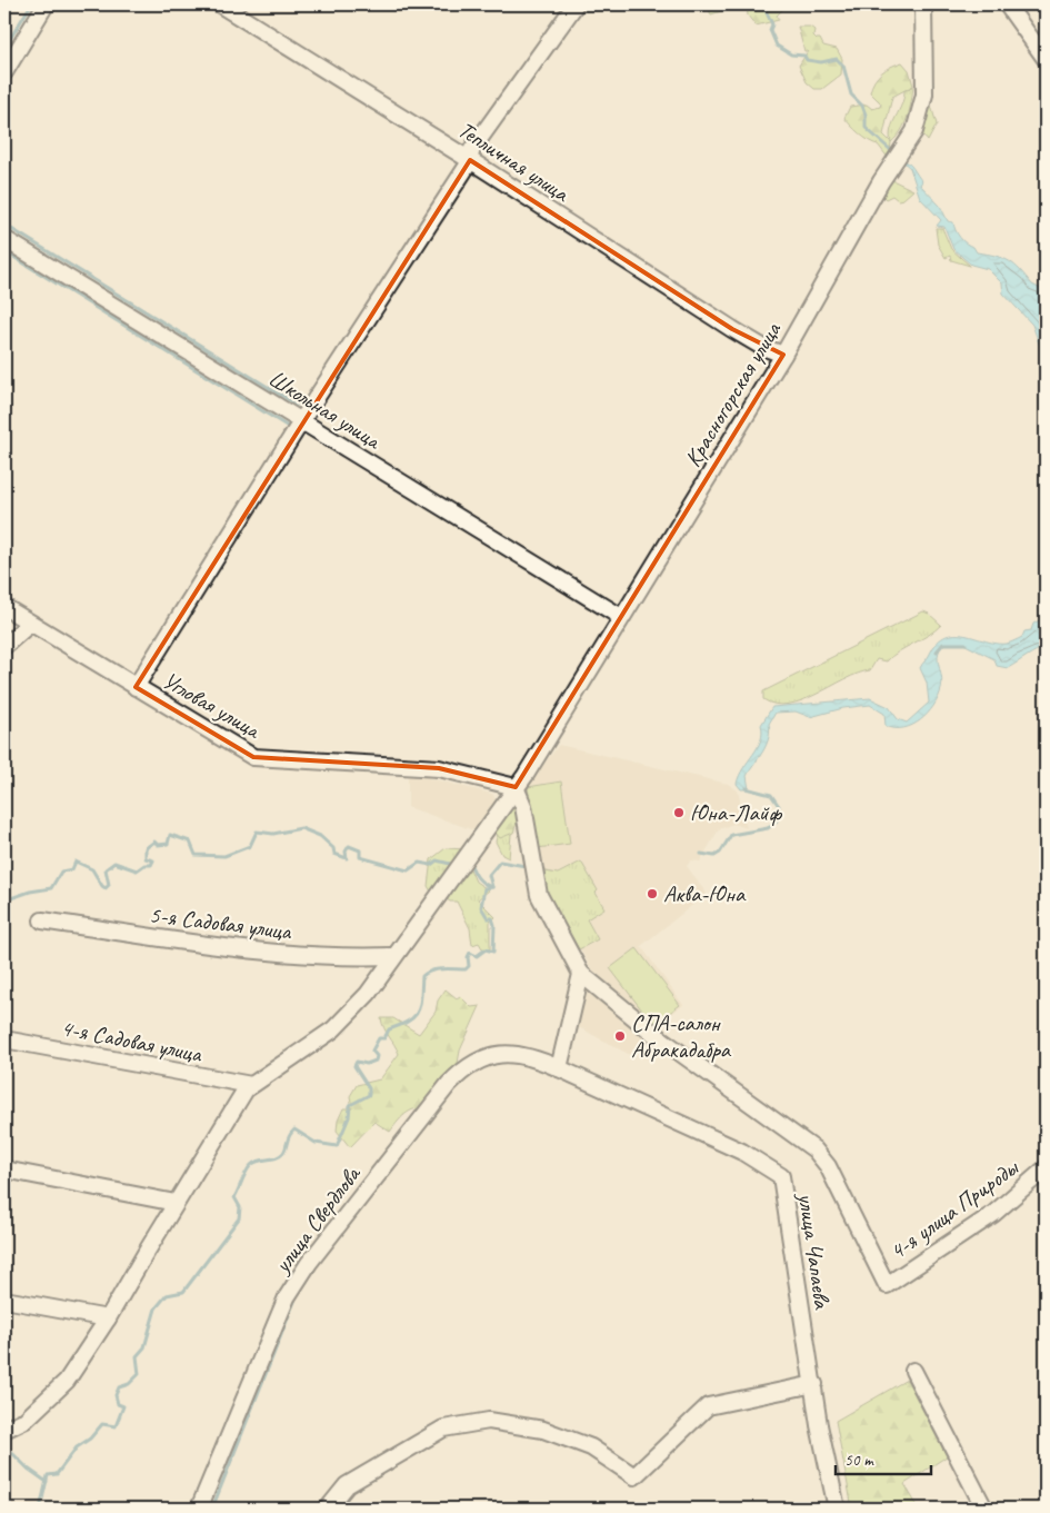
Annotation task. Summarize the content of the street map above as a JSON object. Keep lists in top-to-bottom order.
{
  "streets": {
    "street": [
      "Тепличная улица",
      "Красногорская улица",
      "Школьная улица",
      "Угловая улица",
      "5-я Садовая улица",
      "4-я Садовая улица",
      "4-я улица Природы",
      "улица Свердлова",
      "улица Чапаева"
    ]
  },
  "crossings": [
    ["Тепличная улица", "Красногорская улица"],
    ["Красногорская улица", "Школьная улица"],
    ["Красногорская улица", "Угловая улица"],
    ["Красногорская улица", "5-я Садовая улица"],
    ["Красногорская улица", "4-я Садовая улица"],
    ["улица Свердлова", "улица Чапаева"]
  ],
  "places": ["Юна-Лайф", "Аква-Юна", "СПА-салон Абракадабра"],
  "scale_bar": "50 m"
}
